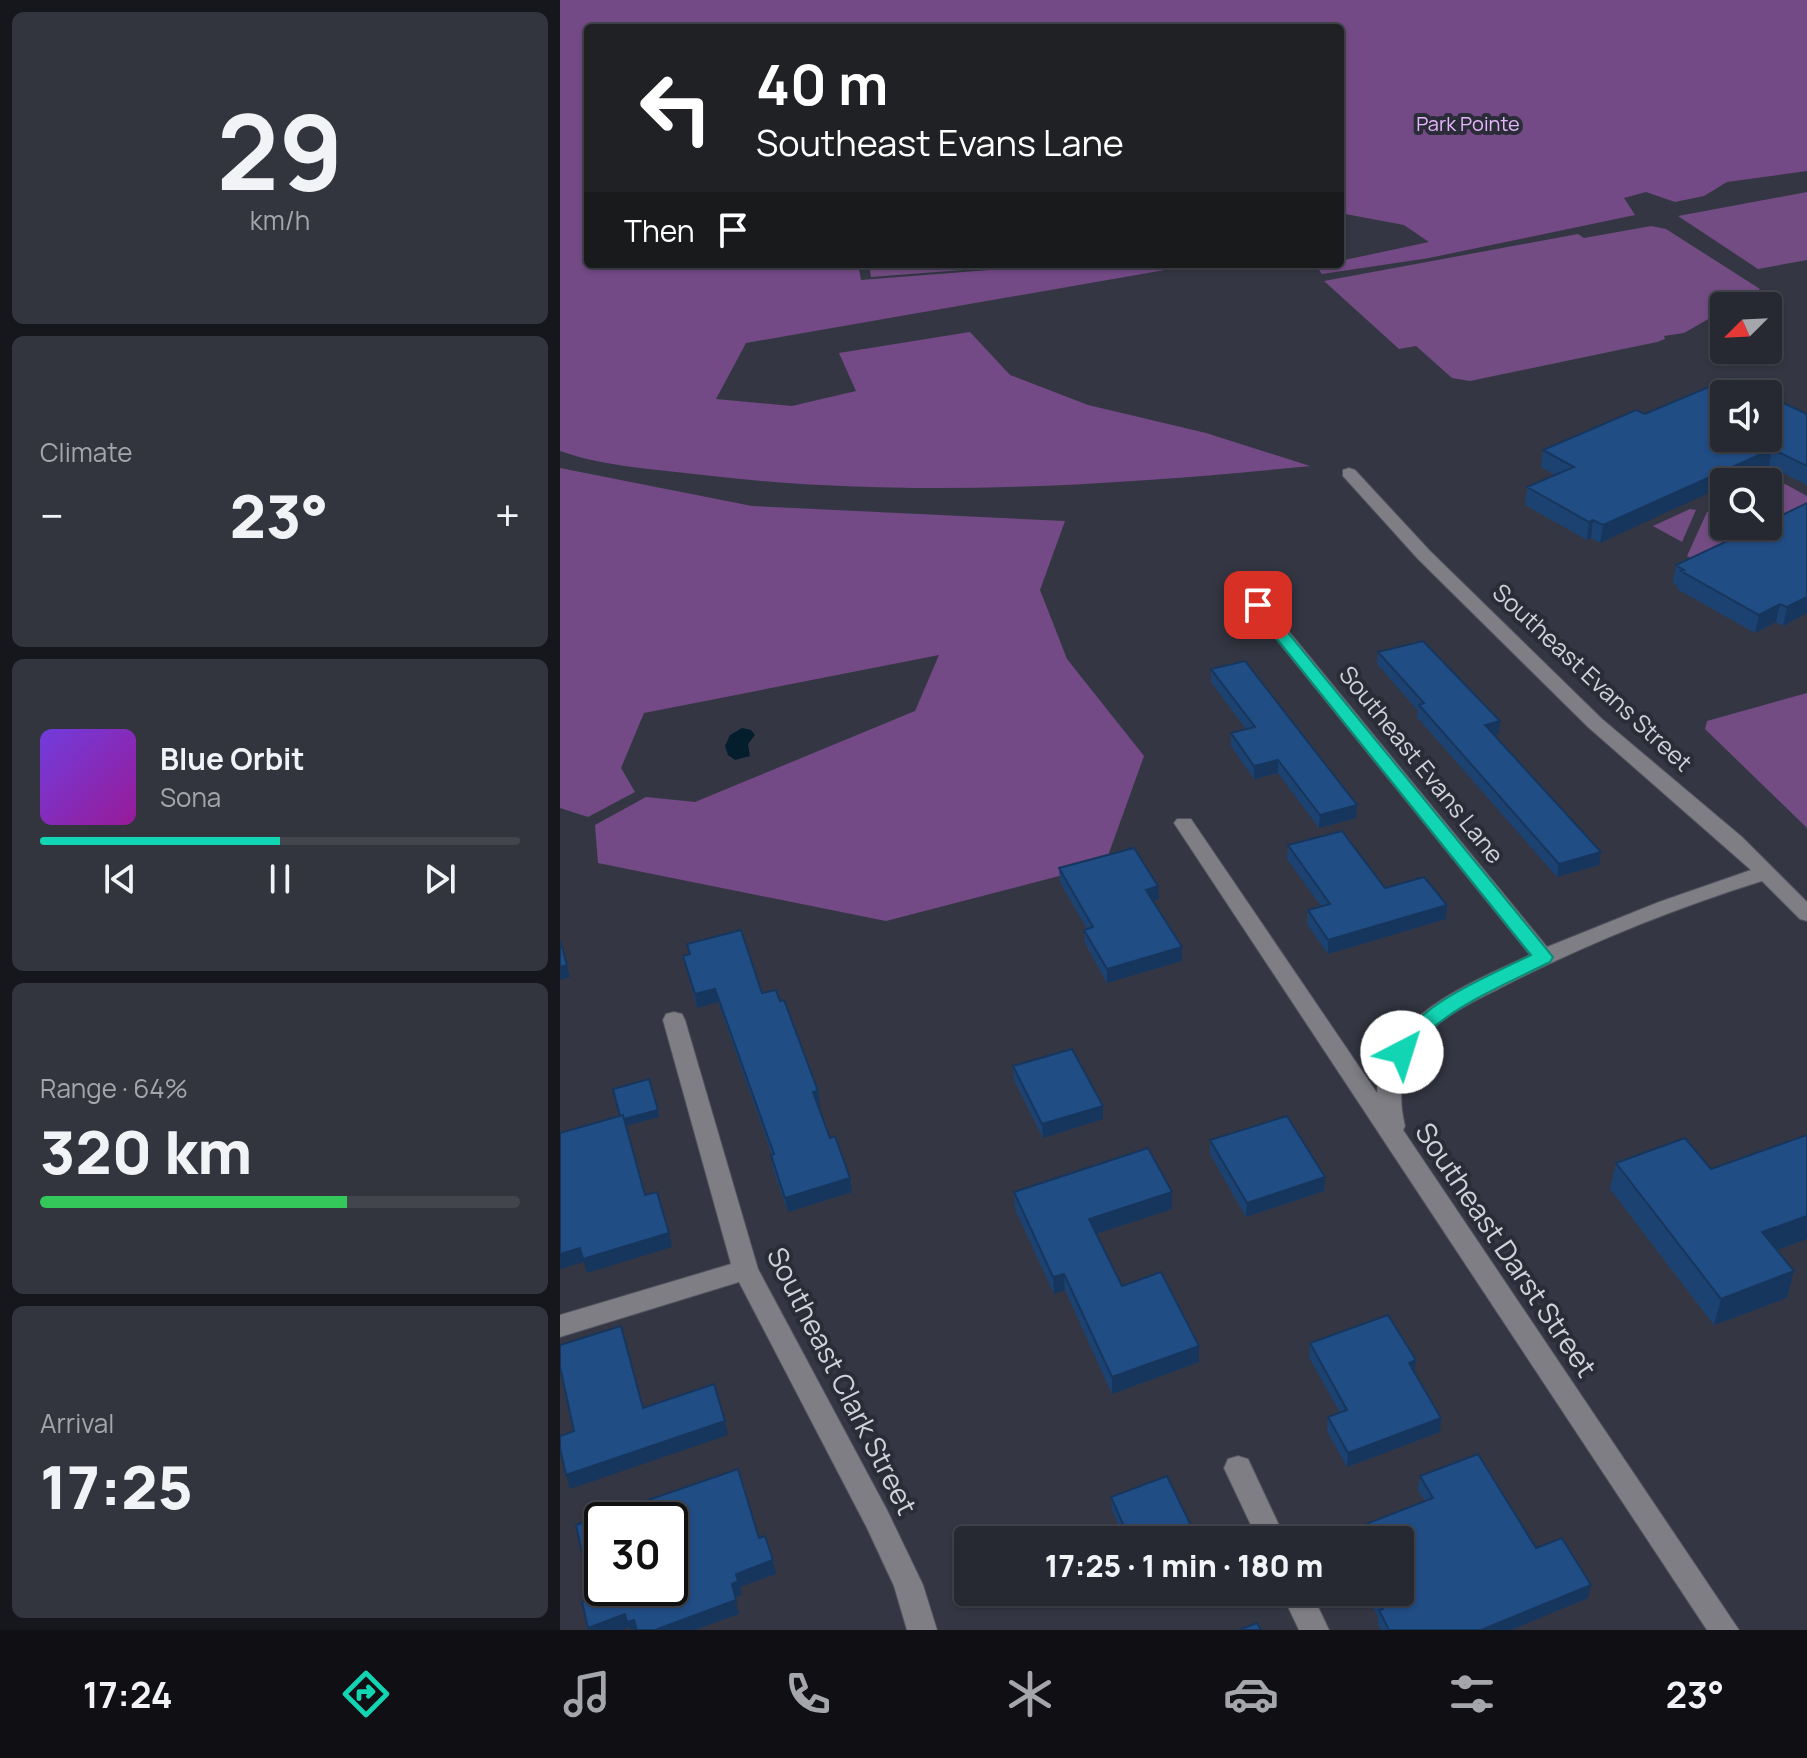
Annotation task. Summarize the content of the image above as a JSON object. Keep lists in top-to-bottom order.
{
  "streets": {
    "street": [
      "Southeast Evans Street",
      "Southeast Evans Lane",
      "Southeast Darst Street",
      "Southeast Clark Street"
    ]
  },
  "parks": ["Park Pointe"],
  "north": "bottom left",
  "page": {
    "tile": [
      ["29", "km/h"],
      "Climate",
      ["Range · 64%", "320 km"],
      ["Arrival", "17:25"]
    ],
    "turn": ["40 m", "Southeast Evans Lane"],
    "then": "Then",
    "heat": ["−", "23°", "+"],
    "song": ["Blue Orbit", "Sona"],
    "limit": "30",
    "trip": "17:25 · 1 min · 180 m",
    "tabs": ["17:24", "23°"]
  }
}
